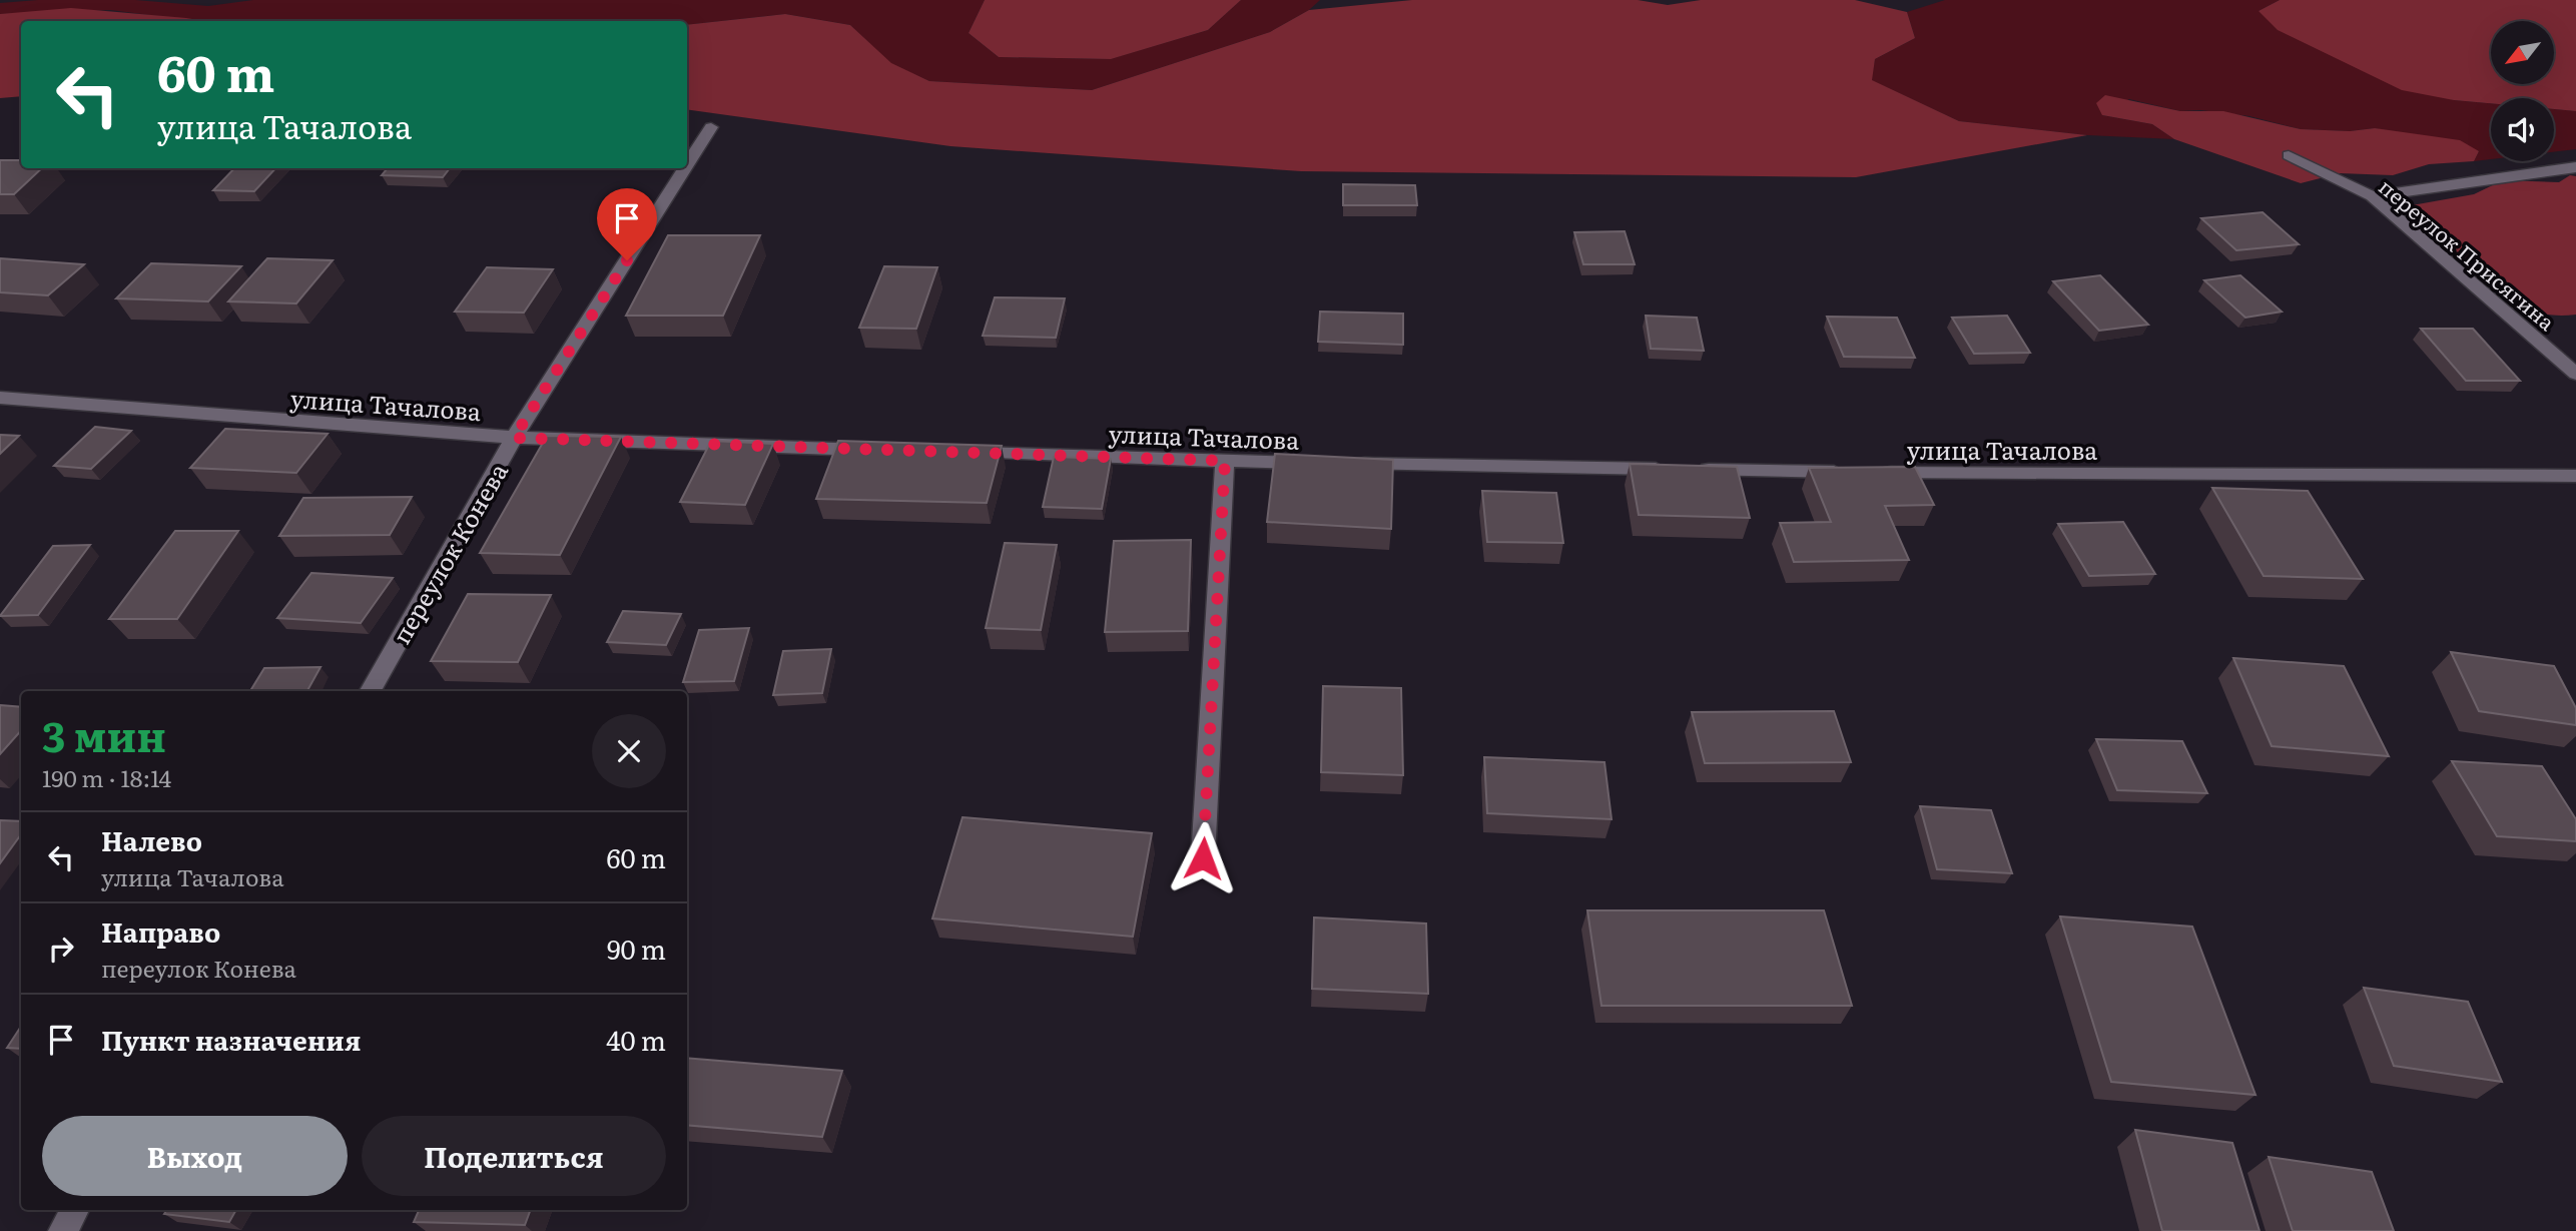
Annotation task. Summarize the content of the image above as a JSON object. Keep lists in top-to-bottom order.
{
  "streets": {
    "street": ["переулок Присягина", "улица Тачалова", "переулок Конева"]
  },
  "crossings": [
    ["улица Тачалова", "переулок Конева"]
  ],
  "north": "bottom left",
  "page": {
    "turn": ["60 m", "улица Тачалова"],
    "heading": ["3 мин", "190 m · 18:14"],
    "list": [
      {
        "name": "Налево",
        "note": "улица Тачалова",
        "value": "60 m"
      },
      {
        "name": "Направо",
        "note": "переулок Конева",
        "value": "90 m"
      },
      {
        "name": "Пункт назначения",
        "value": "40 m"
      }
    ],
    "buttons": ["Выход", "Поделиться"]
  }
}
